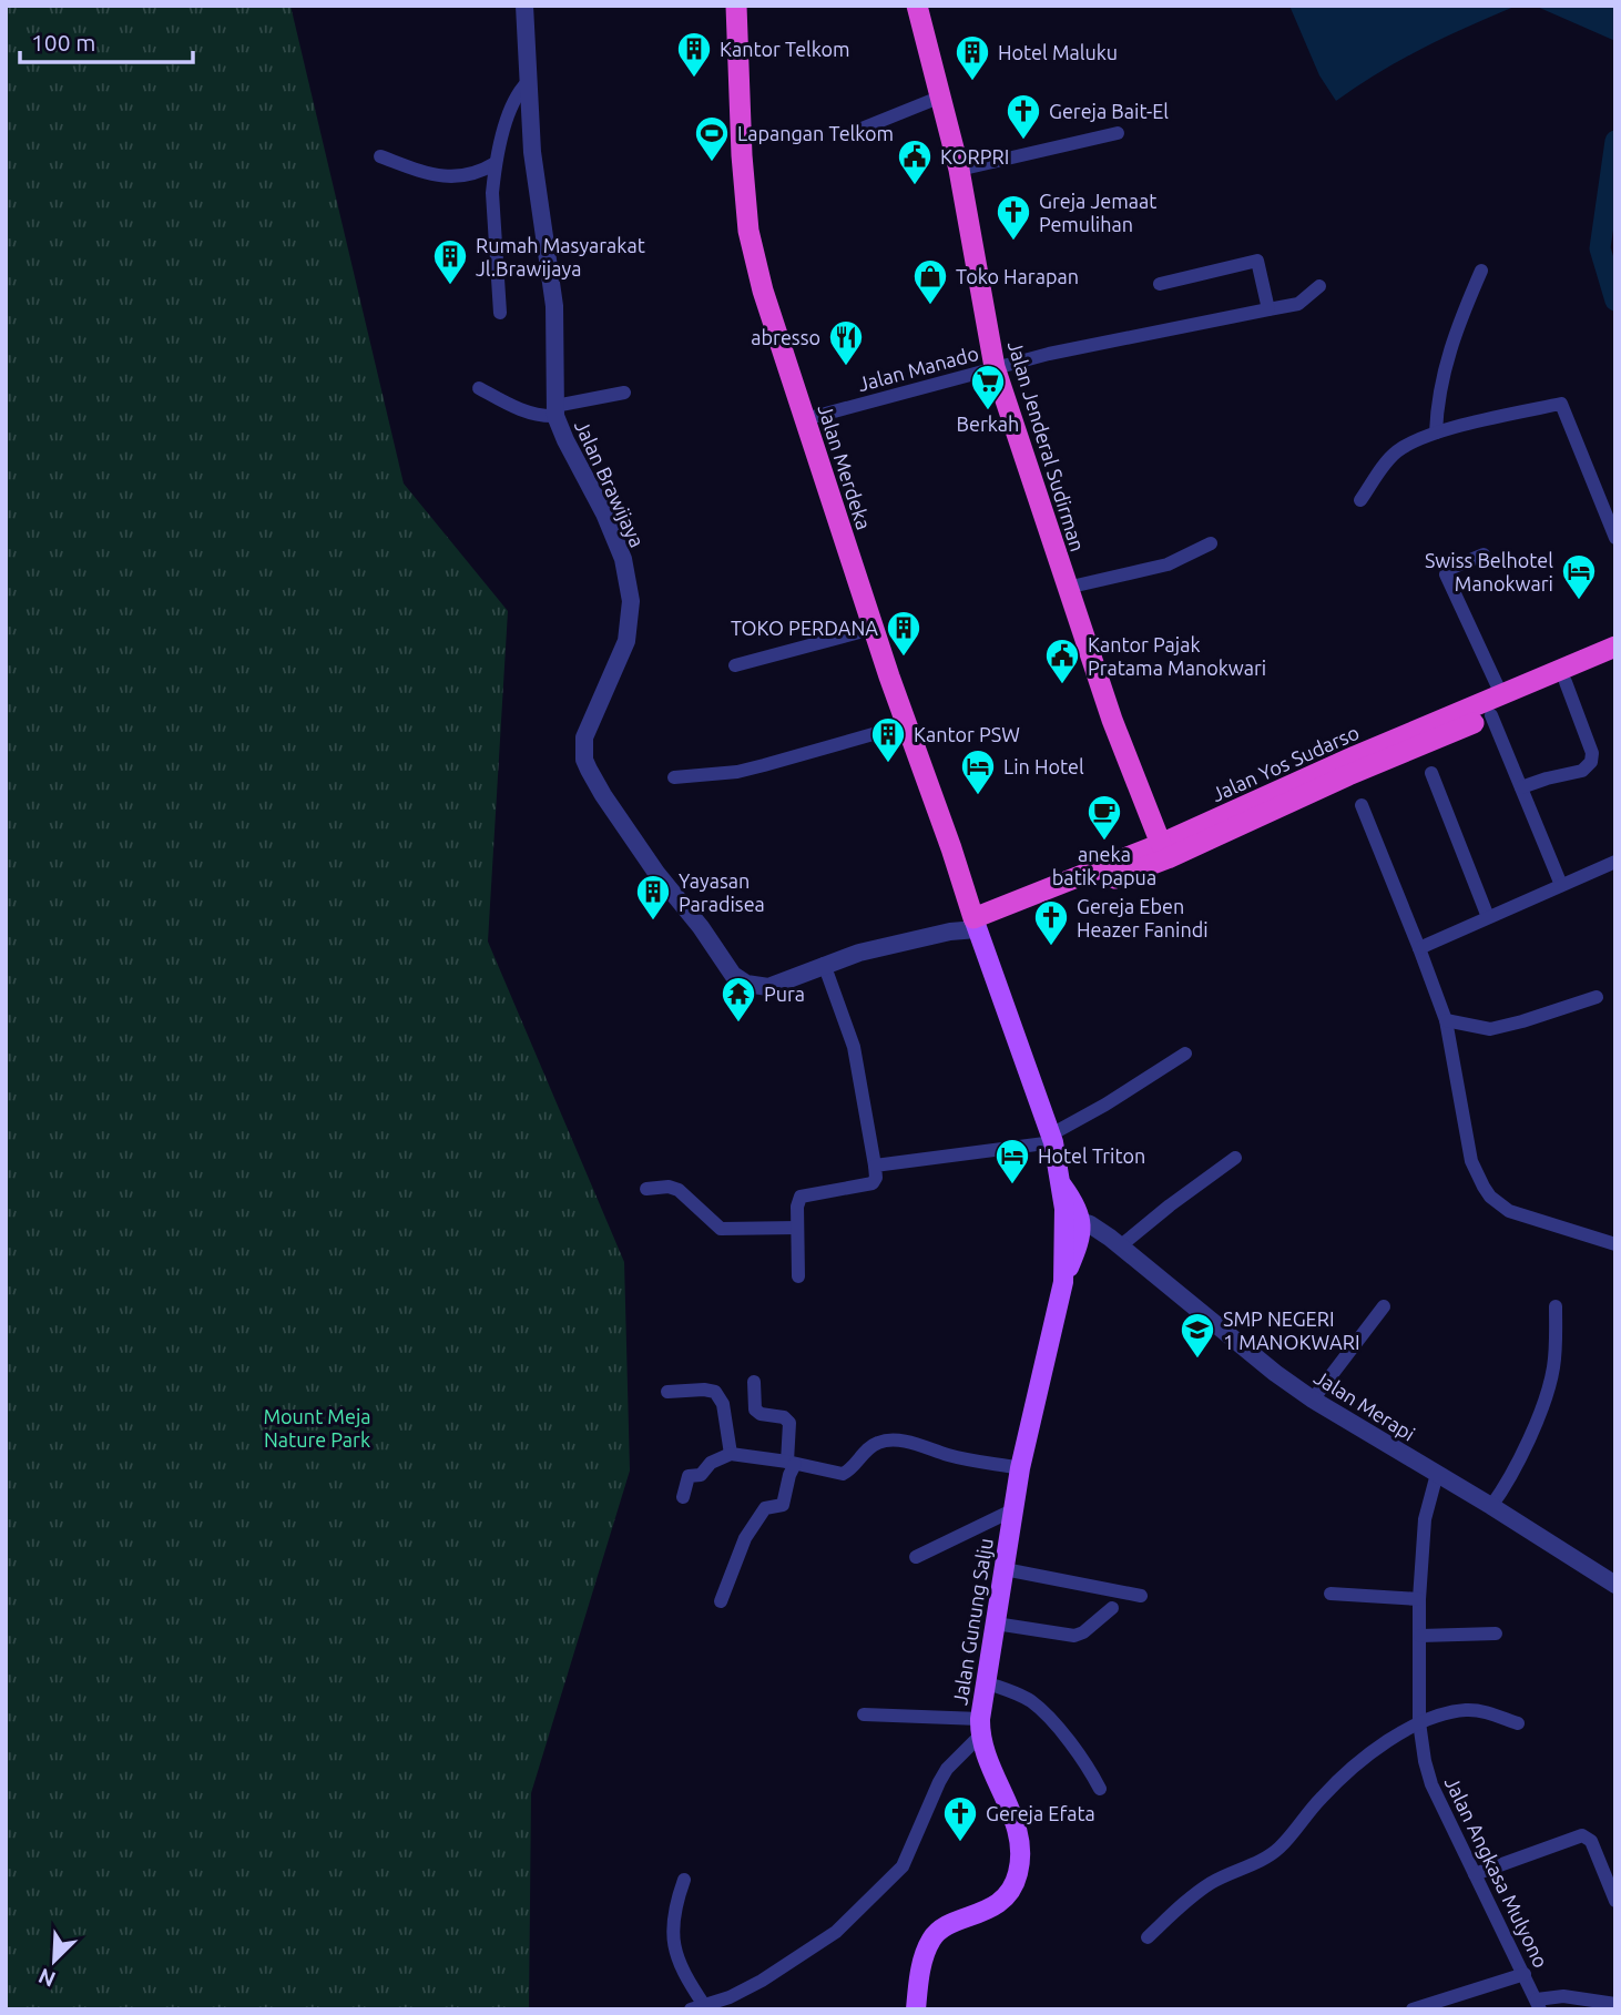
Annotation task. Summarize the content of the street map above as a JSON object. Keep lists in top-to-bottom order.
{
  "streets": {
    "highway": ["Jalan Jenderal Sudirman", "Jalan Merdeka", "Jalan Yos Sudarso"],
    "main road": ["Jalan Gunung Salju"],
    "street": [
      "Jalan Manado",
      "Jalan Brawijaya",
      "Jalan Merapi",
      "Jalan Angkasa Mulyono"
    ]
  },
  "crossings": [
    ["Jalan Manado", "Jalan Jenderal Sudirman"],
    ["Jalan Manado", "Jalan Merdeka"],
    ["Jalan Jenderal Sudirman", "Jalan Yos Sudarso"],
    ["Jalan Merdeka", "Jalan Brawijaya"],
    ["Jalan Merdeka", "Jalan Yos Sudarso"],
    ["Jalan Brawijaya", "Jalan Yos Sudarso"],
    ["Jalan Merapi", "Jalan Gunung Salju"],
    ["Jalan Merapi", "Jalan Angkasa Mulyono"]
  ],
  "parks": ["Mount Meja Nature Park"],
  "places": {
    "building": [
      "Kantor Telkom",
      "Hotel Maluku",
      "Rumah Masyarakat Jl.Brawijaya",
      "TOKO PERDANA",
      "Kantor PSW",
      "Yayasan Paradisea"
    ],
    "church": [
      "Gereja Bait-El",
      "Greja Jemaat Pemulihan",
      "Gereja Eben Heazer Fanindi",
      "Gereja Efata"
    ],
    "sports": ["Lapangan Telkom"],
    "public building": ["KORPRI", "Kantor Pajak Pratama Manokwari"],
    "shop": ["Toko Harapan"],
    "restaurant": ["abresso"],
    "supermarket": ["Berkah"],
    "hotel": ["Swiss Belhotel Manokwari", "Lin Hotel", "Hotel Triton"],
    "cafe": ["aneka batik papua"],
    "temple": ["Pura"],
    "school or university": ["SMP NEGERI 1 MANOKWARI"]
  },
  "scale_bar": "100 m",
  "north": "bottom left"
}
